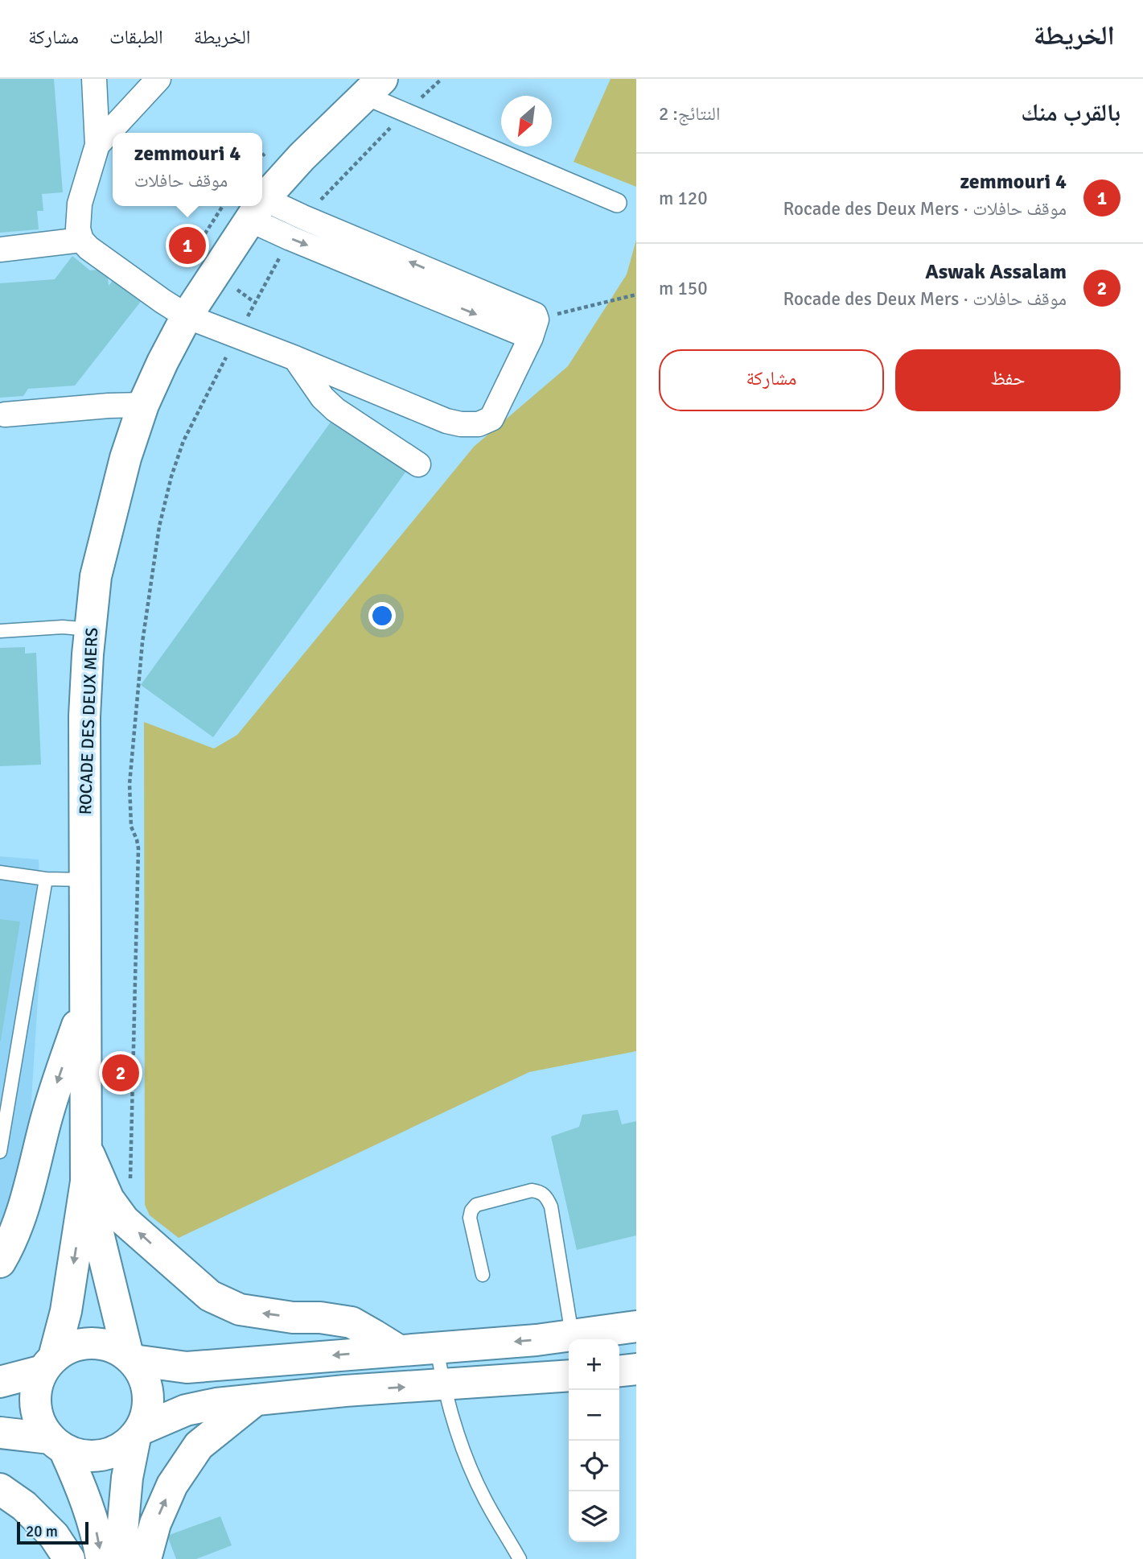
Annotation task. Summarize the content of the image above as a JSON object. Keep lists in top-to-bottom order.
{
  "streets": {
    "main road": ["ROCADE DES DEUX MERS"]
  },
  "scale_bar": "20 m",
  "north": "bottom left",
  "page": {
    "header": "الخريطة",
    "nav": ["الخريطة", "الطبقات", "مشاركة"],
    "heading": ["بالقرب منك", "النتائج: 2"],
    "popup": ["zemmouri 4", "موقف حافلات"],
    "list": [
      {
        "mark": "1",
        "name": "zemmouri 4",
        "note": "موقف حافلات · Rocade des Deux Mers",
        "value": "120 m"
      },
      {
        "mark": "2",
        "name": "Aswak Assalam",
        "note": "موقف حافلات · Rocade des Deux Mers",
        "value": "150 m"
      }
    ],
    "pins": ["1", "2"],
    "buttons": ["حفظ", "مشاركة"],
    "map_buttons": ["+", "−"],
    "scale": "20 m"
  }
}
